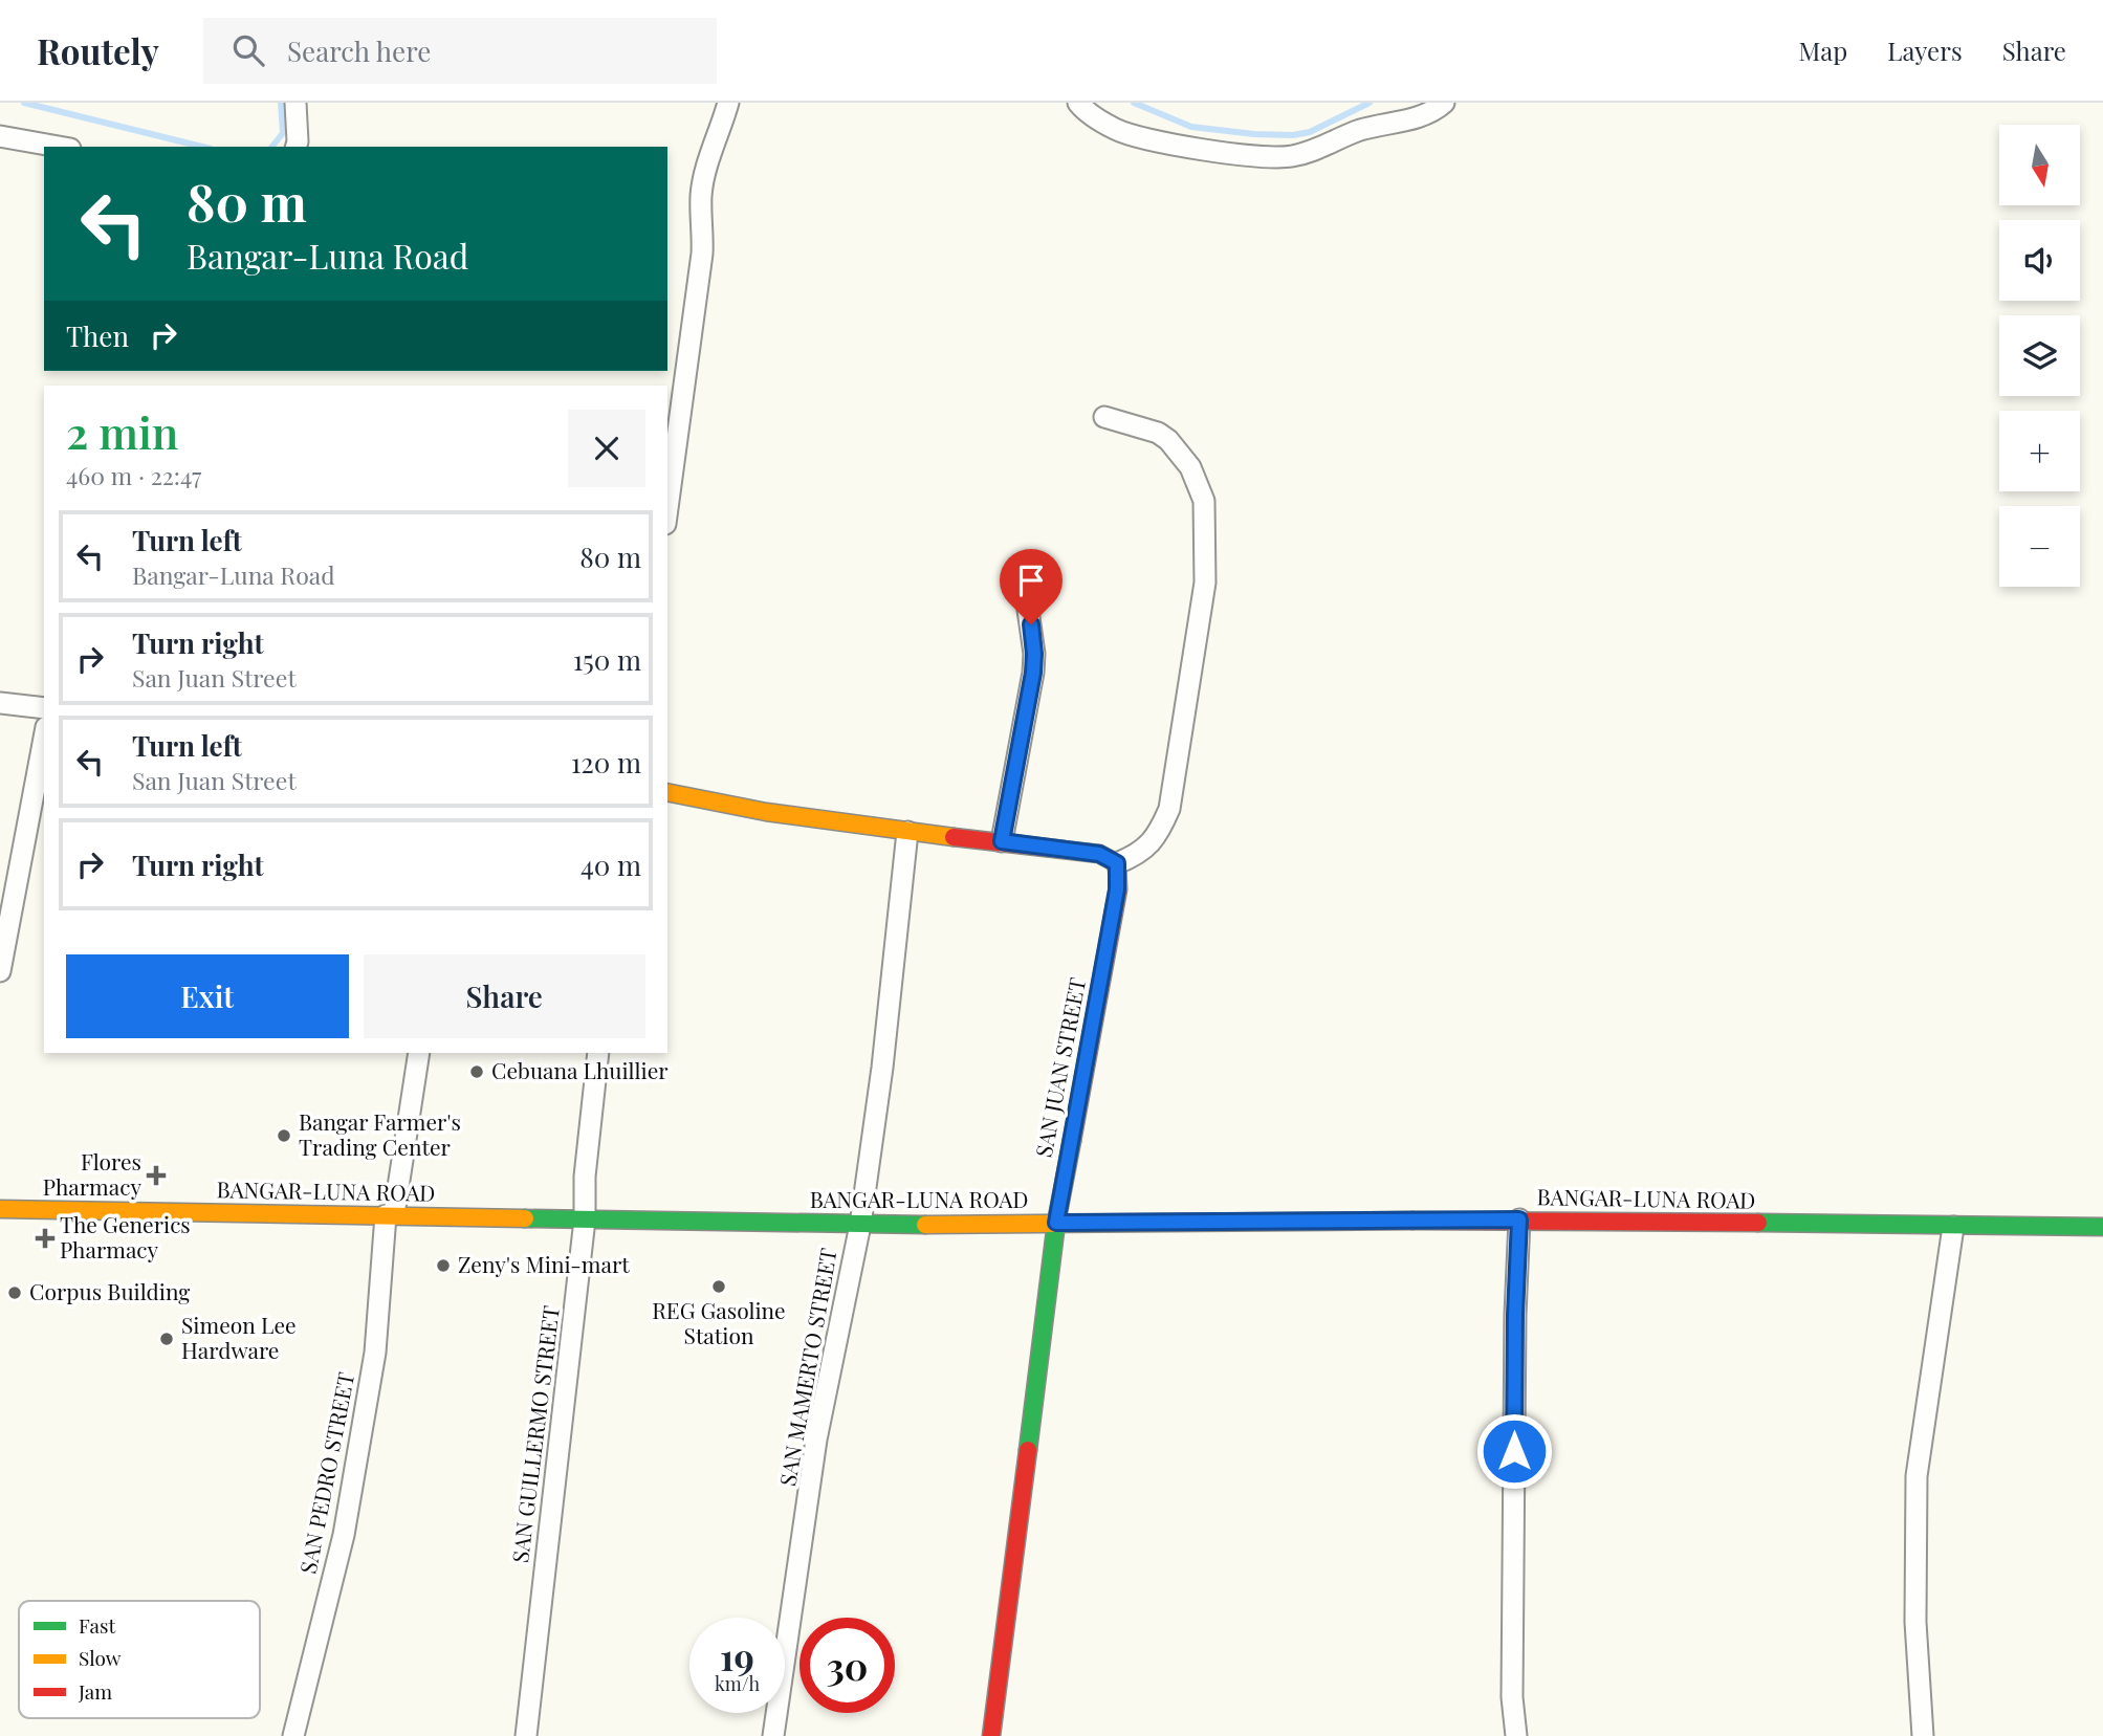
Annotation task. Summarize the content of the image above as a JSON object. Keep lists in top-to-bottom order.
{
  "streets": {
    "main road": ["SAN JUAN STREET", "BANGAR-LUNA ROAD"],
    "street": ["SAN MAMERTO STREET", "SAN GUILLERMO STREET", "SAN PEDRO STREET"]
  },
  "crossings": [
    ["SAN JUAN STREET", "BANGAR-LUNA ROAD"],
    ["BANGAR-LUNA ROAD", "SAN MAMERTO STREET"],
    ["BANGAR-LUNA ROAD", "SAN GUILLERMO STREET"],
    ["BANGAR-LUNA ROAD", "SAN PEDRO STREET"]
  ],
  "places": {
    "other": [
      "Cebuana Lhuillier",
      "Bangar Farmer's Trading Center",
      "Zeny's Mini-mart",
      "REG Gasoline Station",
      "Corpus Building",
      "Simeon Lee Hardware"
    ],
    "health": ["Flores Pharmacy", "The Generics Pharmacy"]
  },
  "legend": ["Fast", "Slow", "Jam"],
  "north": "bottom",
  "page": {
    "header": "Routely",
    "search": "Search here",
    "nav": ["Map", "Layers", "Share"],
    "map_buttons": ["+", "−"],
    "turn": ["80 m", "Bangar-Luna Road"],
    "then": "Then",
    "heading": ["2 min", "460 m · 22:47"],
    "list": [
      {
        "name": "Turn left",
        "note": "Bangar-Luna Road",
        "value": "80 m"
      },
      {
        "name": "Turn right",
        "note": "San Juan Street",
        "value": "150 m"
      },
      {
        "name": "Turn left",
        "note": "San Juan Street",
        "value": "120 m"
      },
      {
        "name": "Turn right",
        "value": "40 m"
      }
    ],
    "buttons": ["Exit", "Share"],
    "speed": "19 km/h",
    "limit": "30"
  }
}
